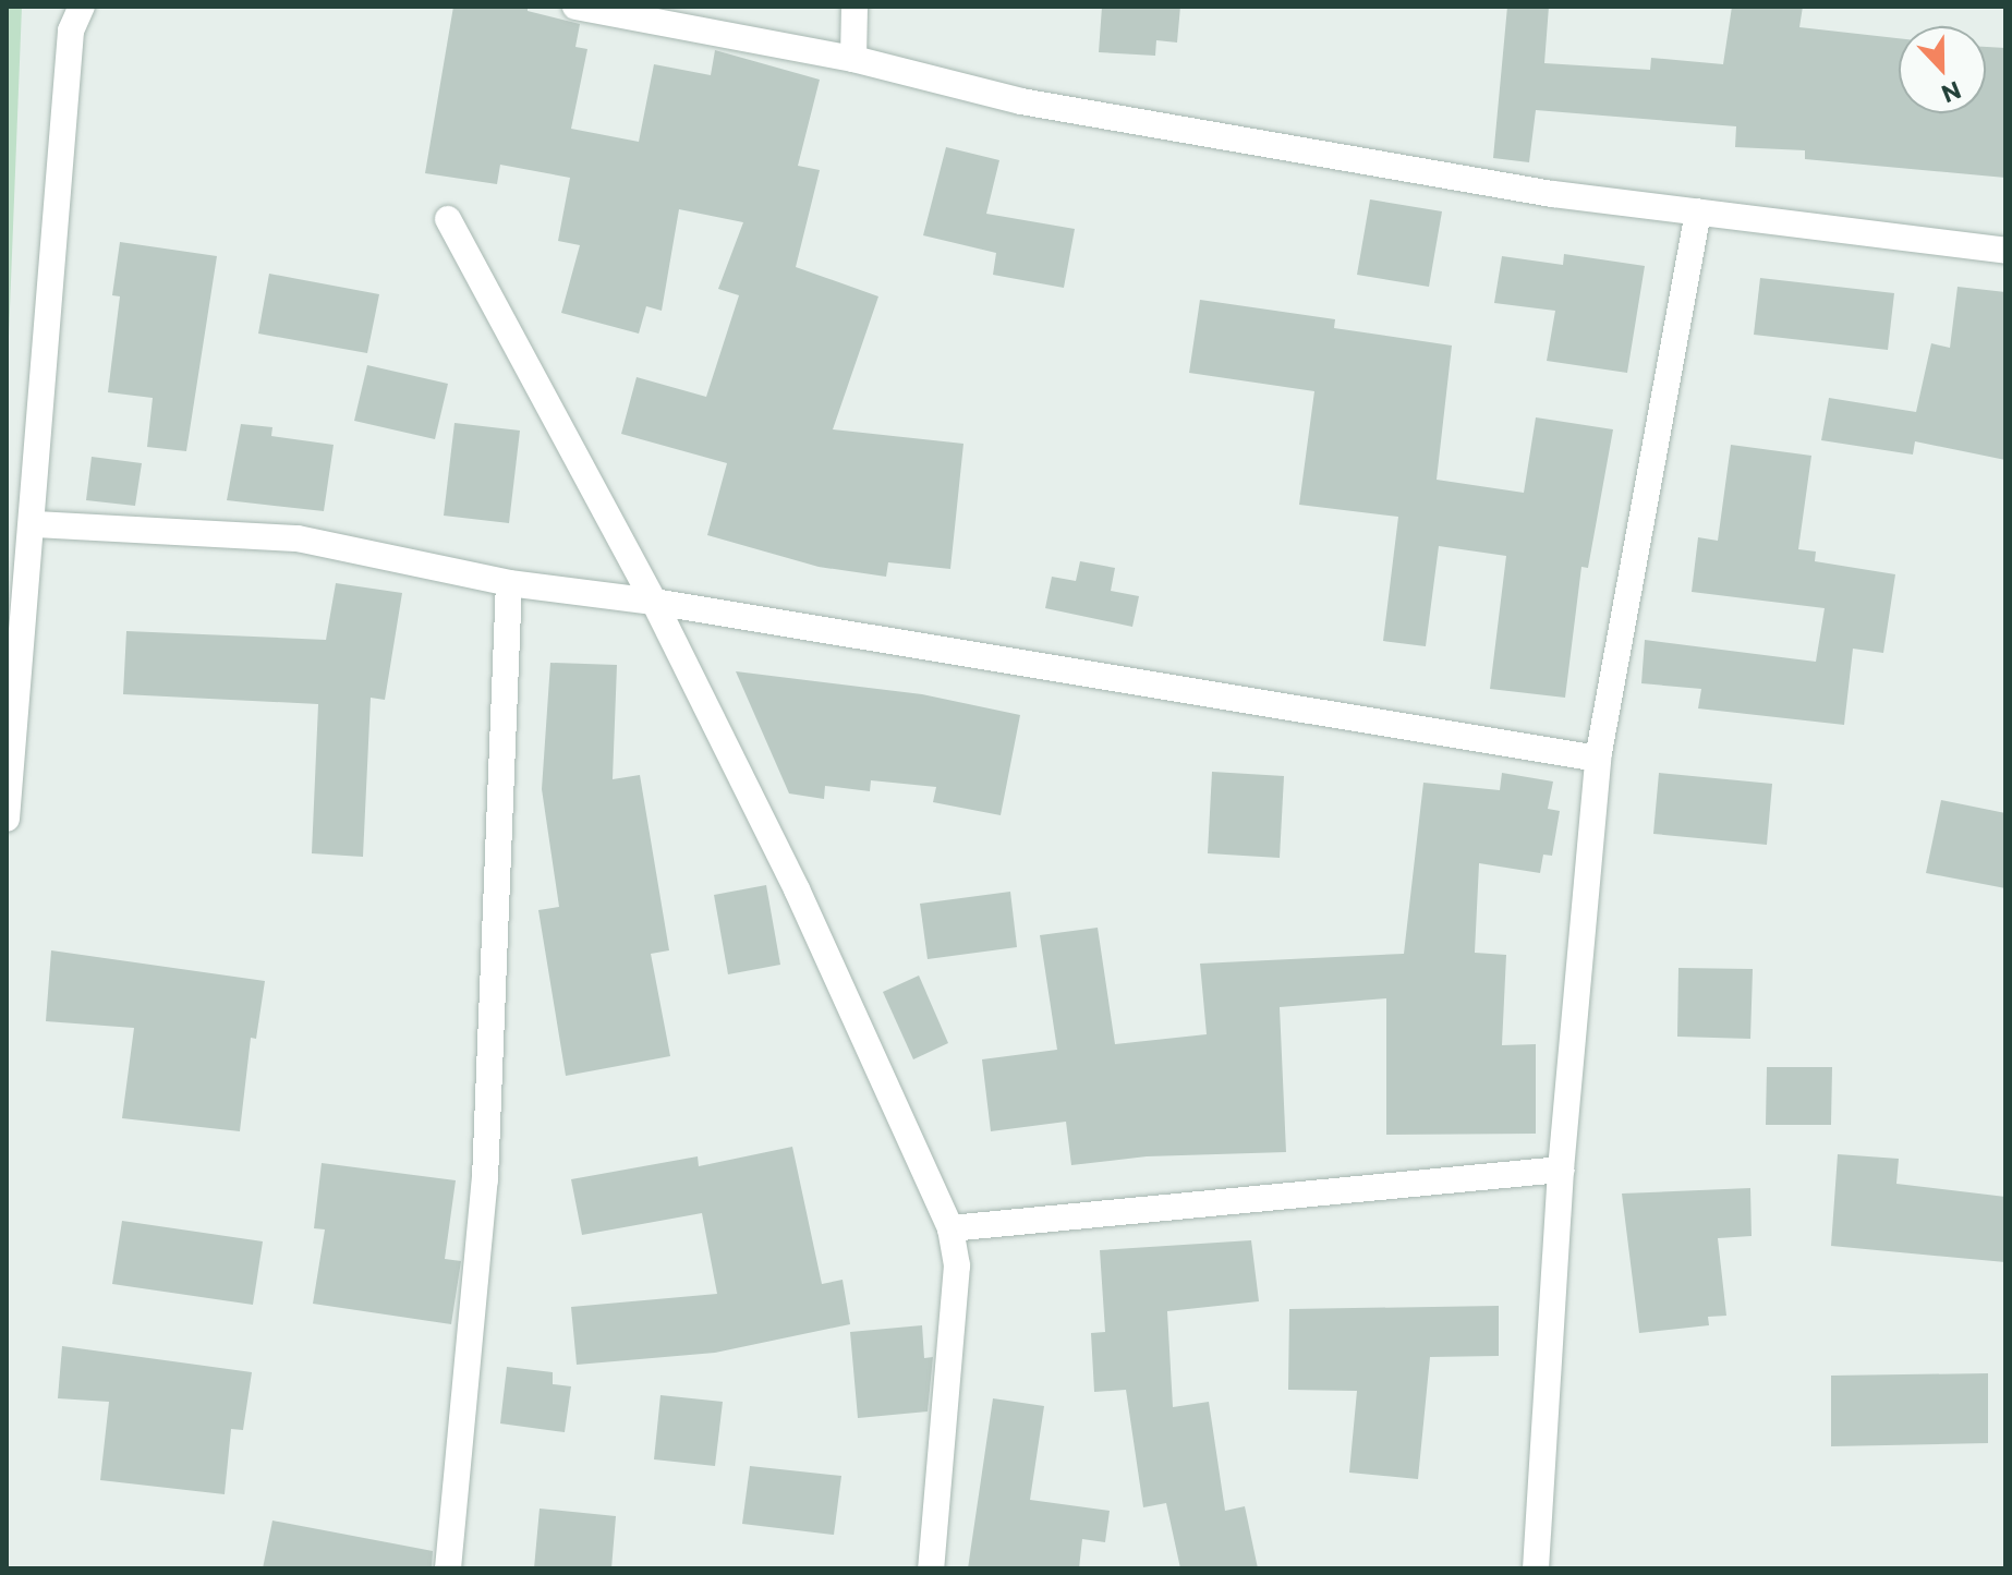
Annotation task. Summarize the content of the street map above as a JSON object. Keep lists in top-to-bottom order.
{
  "north": "bottom"
}
